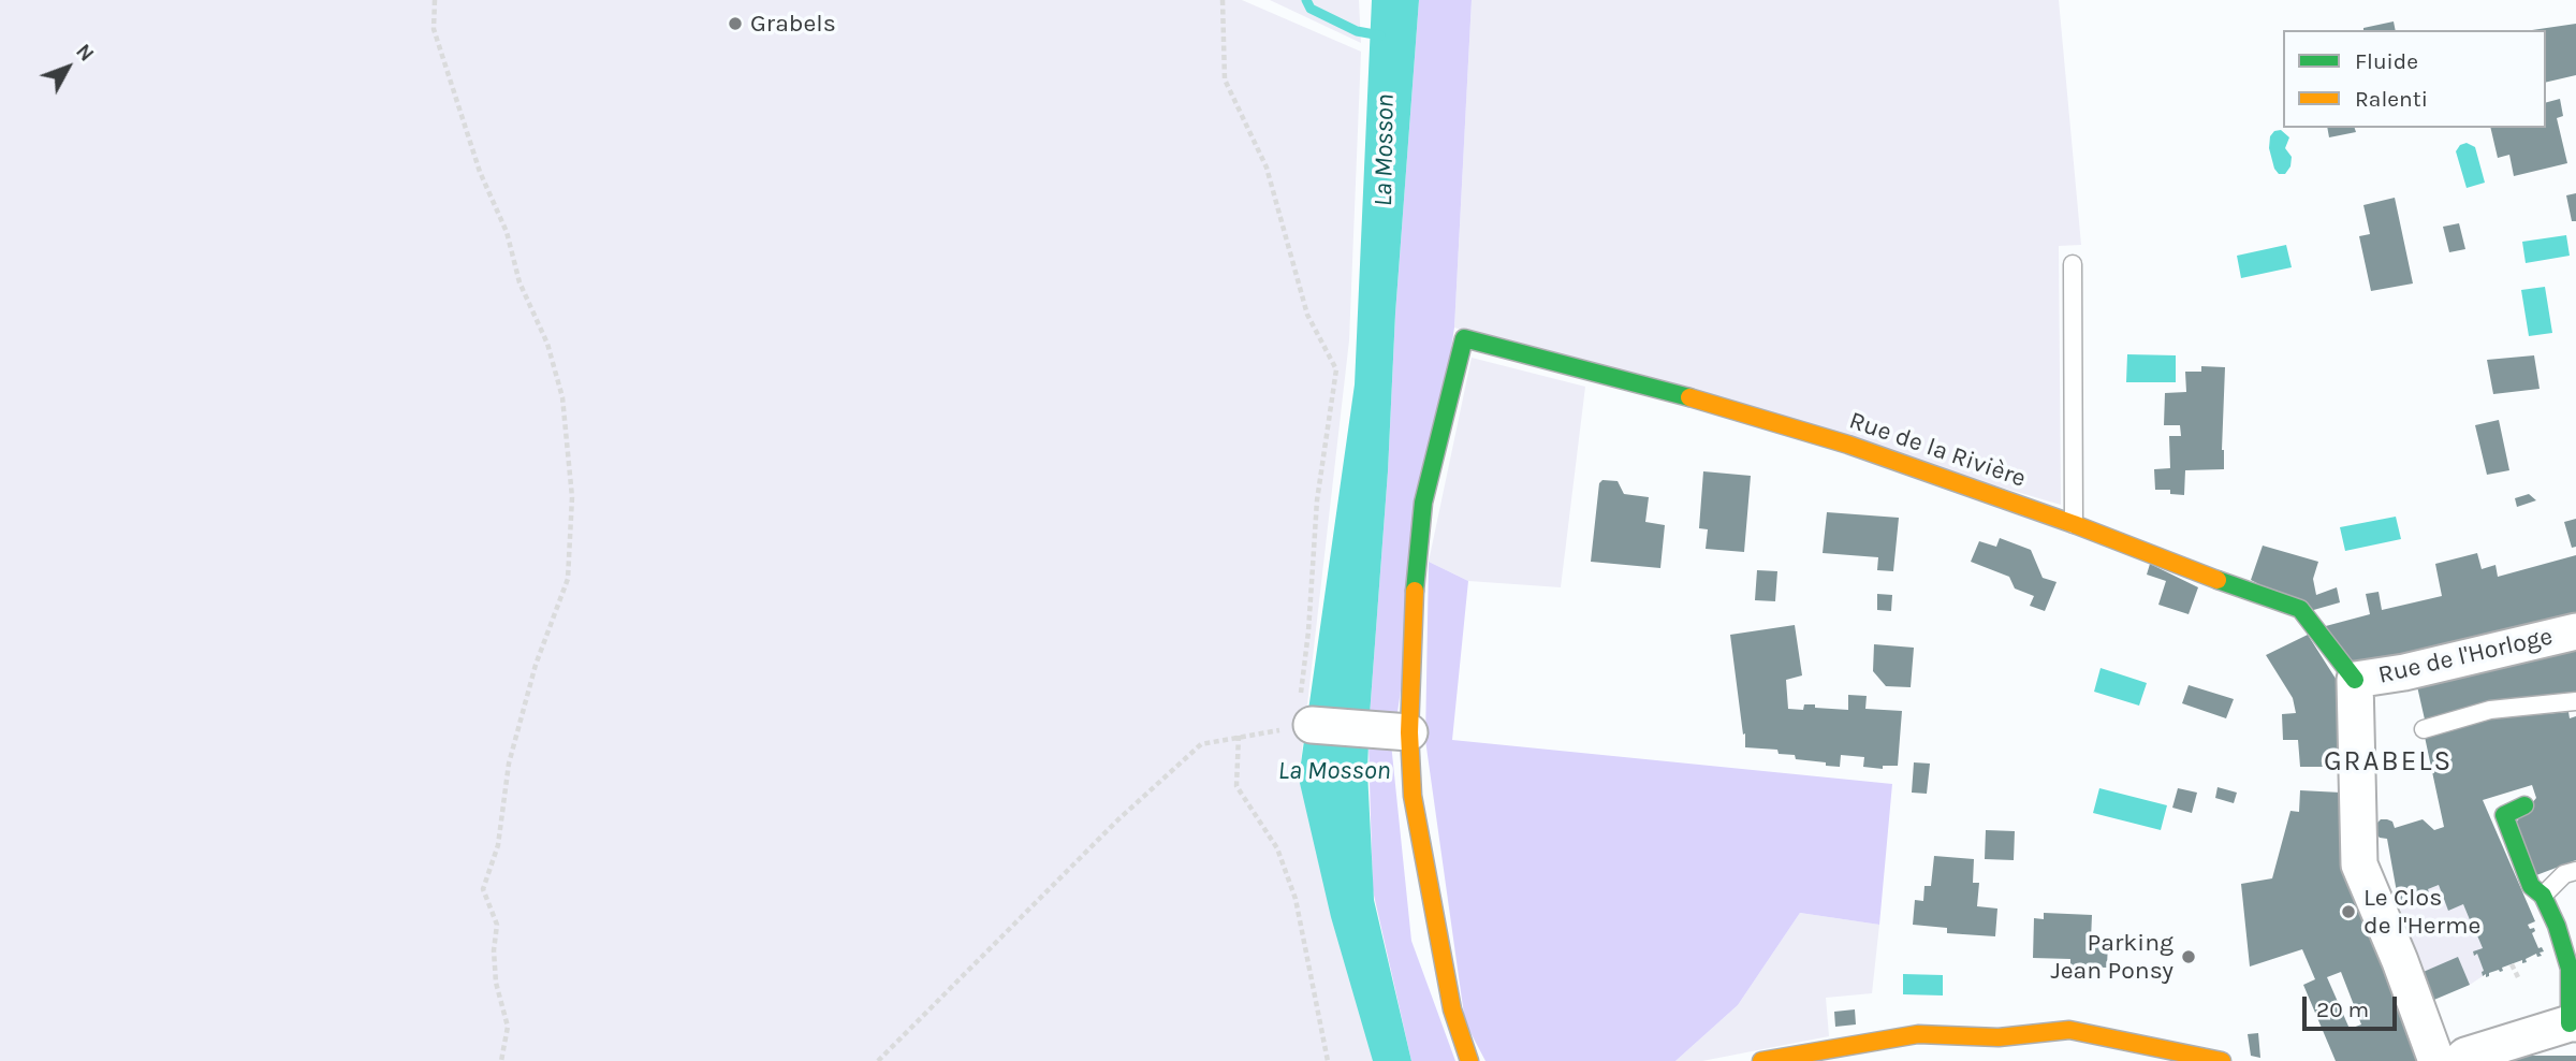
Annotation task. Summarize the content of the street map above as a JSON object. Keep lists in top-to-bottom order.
{
  "streets": {
    "street": ["Rue de la Rivière", "Rue de l'Horloge"]
  },
  "crossings": [
    ["Rue de la Rivière", "Rue de l'Horloge"]
  ],
  "districts": ["GRABELS"],
  "water": ["La Mosson"],
  "places": ["Grabels", "Le Clos de l'Herme", "Parking Jean Ponsy"],
  "legend": ["Fluide", "Ralenti"],
  "scale_bar": "20 m",
  "north": "top right"
}
